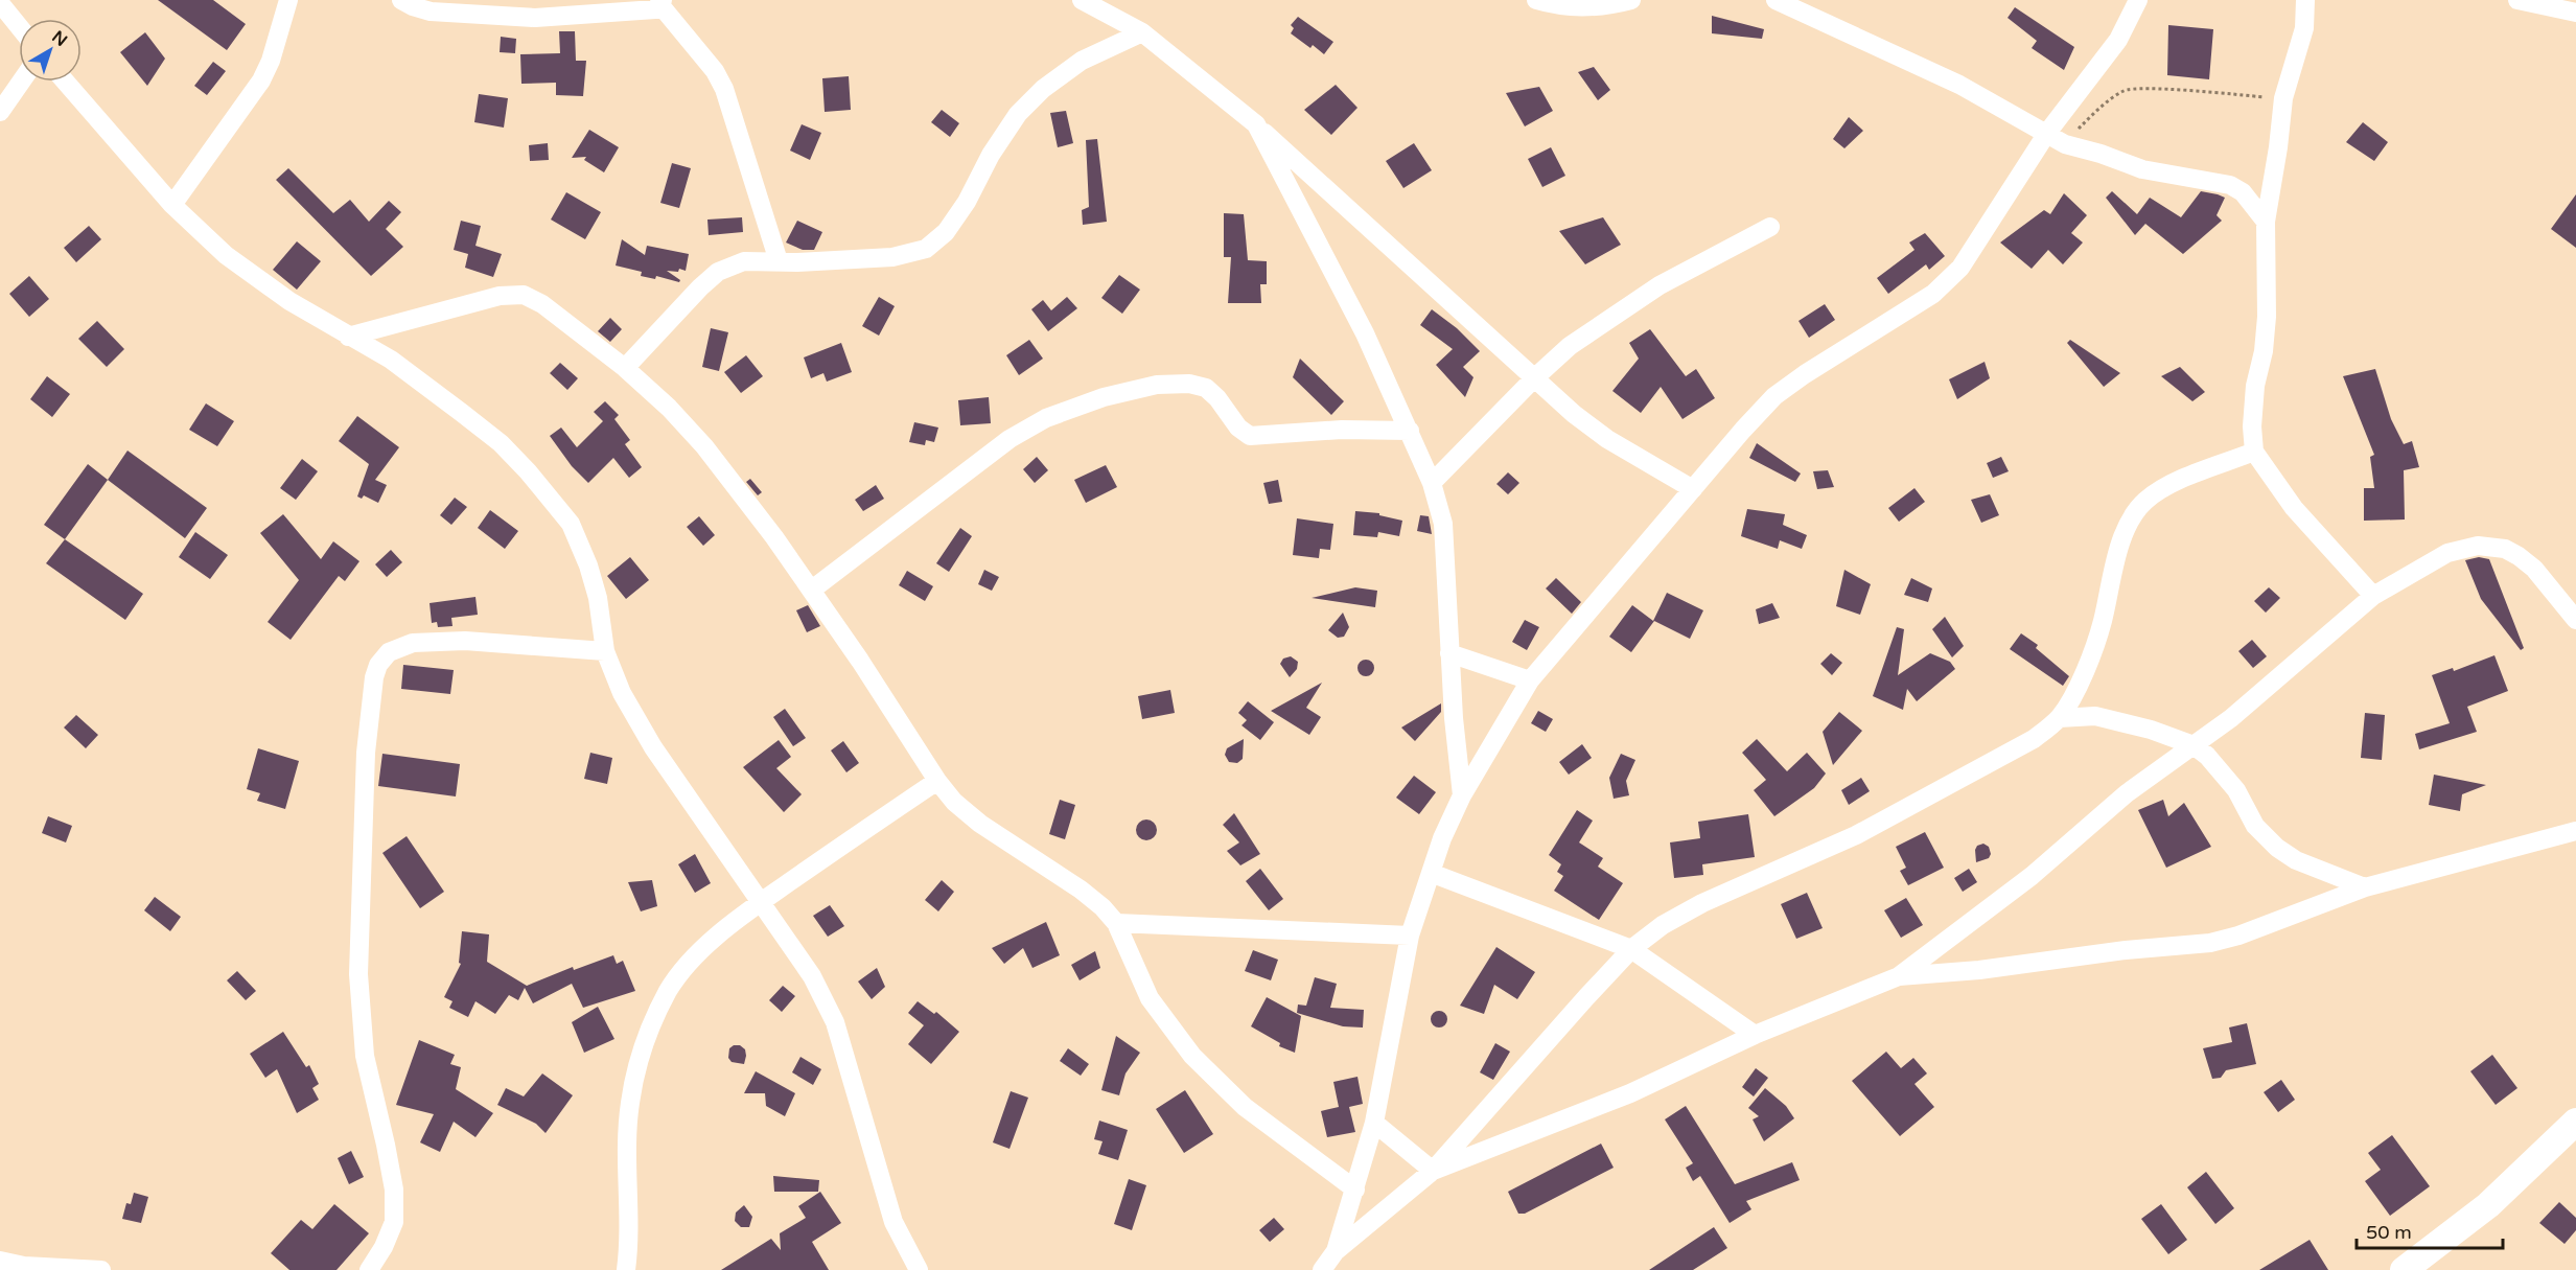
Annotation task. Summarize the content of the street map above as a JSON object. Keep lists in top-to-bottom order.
{
  "scale_bar": "50 m",
  "north": "top right"
}
